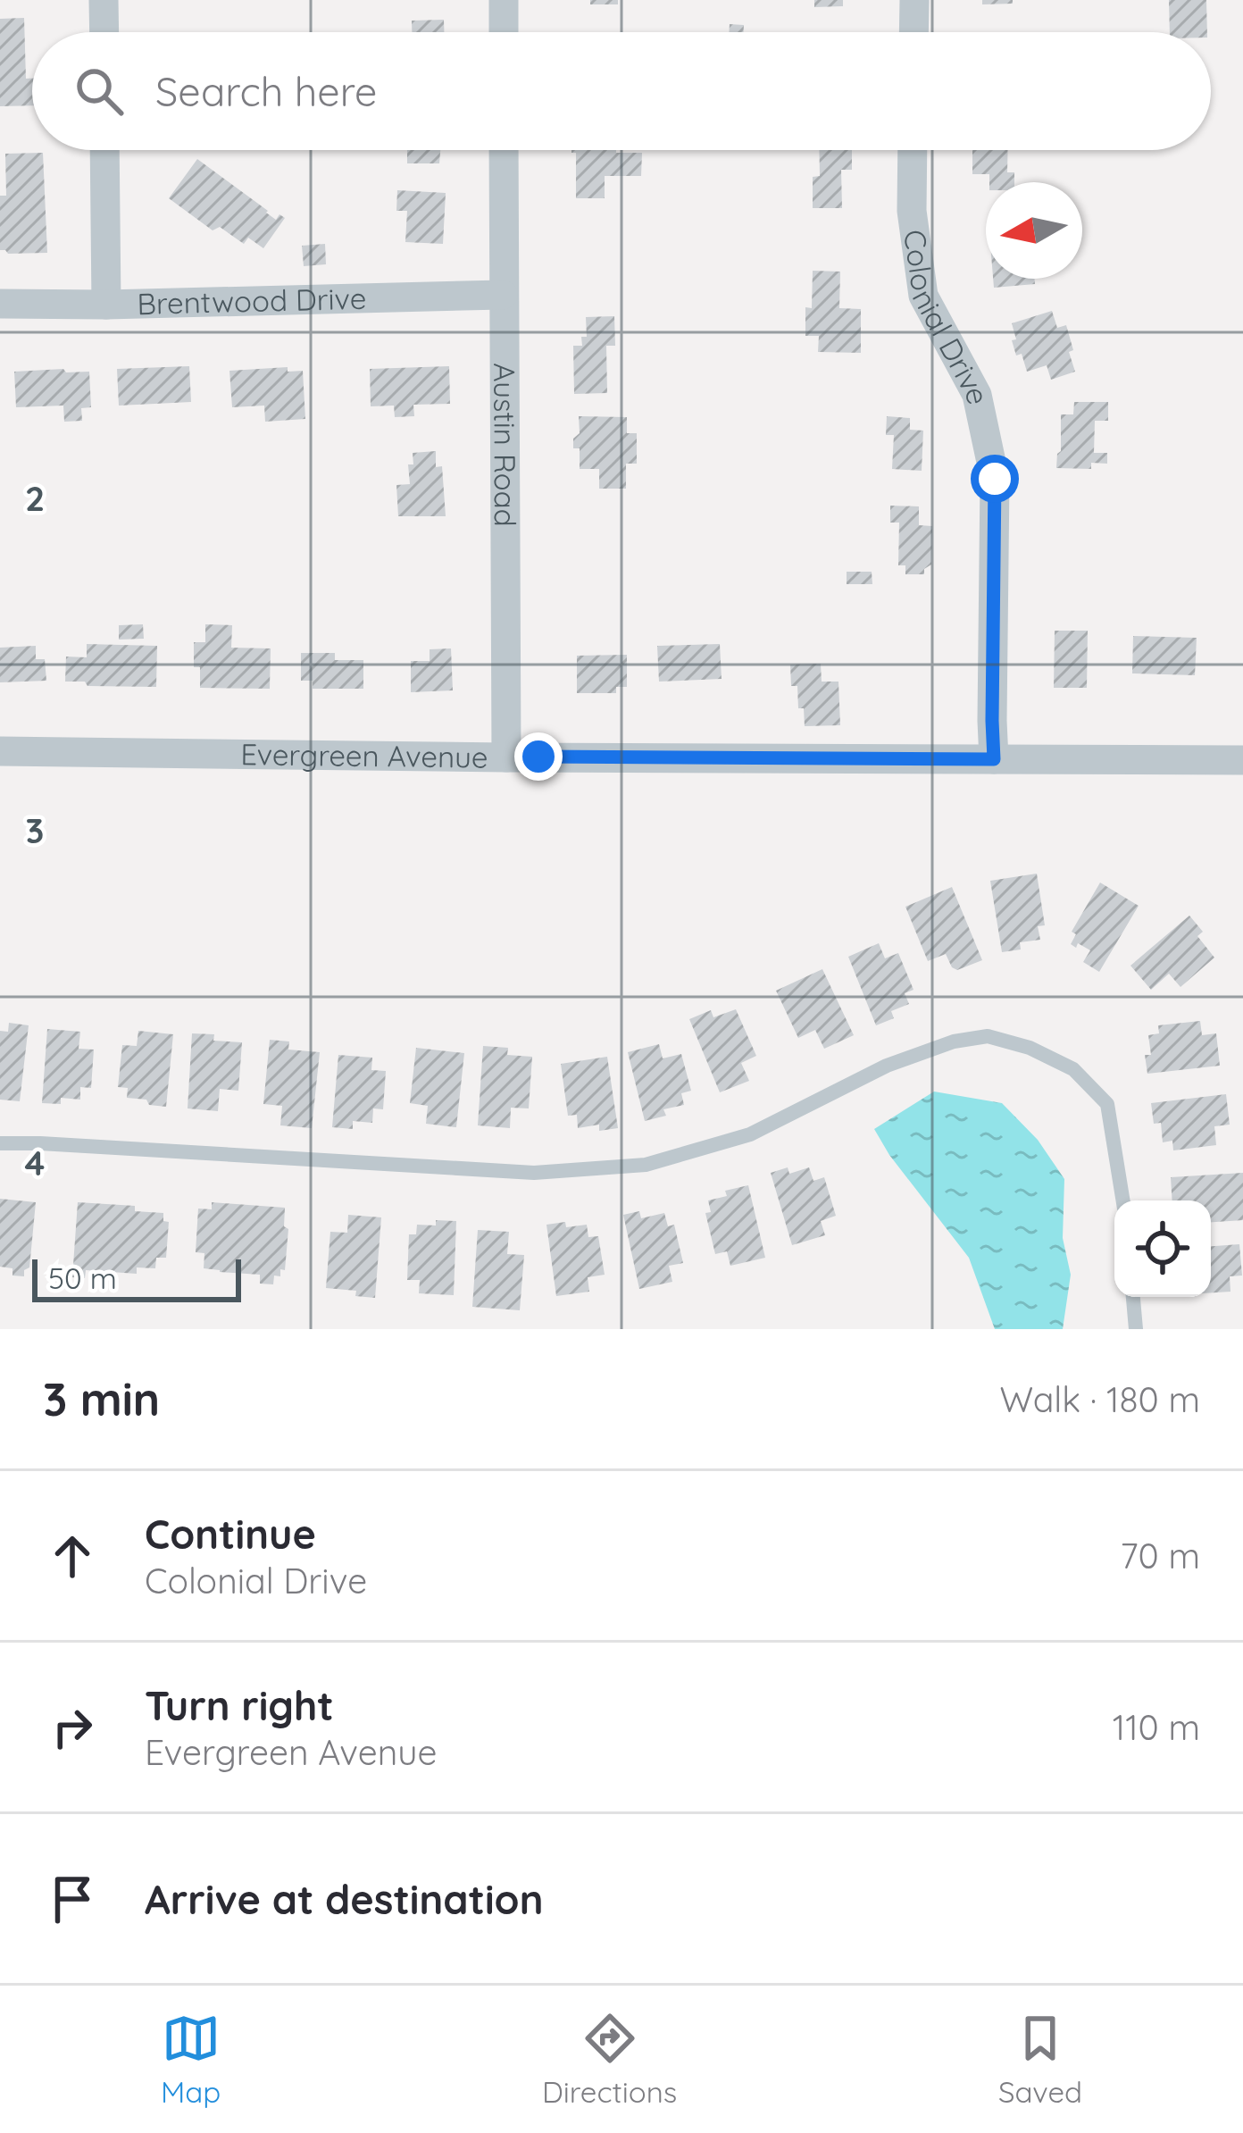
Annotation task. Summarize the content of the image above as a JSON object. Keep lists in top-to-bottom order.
{
  "streets": {
    "street": [
      "Brentwood Drive",
      "Colonial Drive",
      "Austin Road",
      "Evergreen Avenue"
    ]
  },
  "crossings": [
    ["Brentwood Drive", "Austin Road"],
    ["Colonial Drive", "Evergreen Avenue"],
    ["Austin Road", "Evergreen Avenue"]
  ],
  "scale_bar": "50 m",
  "north": "left",
  "page": {
    "search": "Search here",
    "scale": "50 m",
    "heading": ["3 min", "Walk · 180 m"],
    "list": [
      ["Continue", "Colonial Drive", "70 m"],
      ["Turn right", "Evergreen Avenue", "110 m"],
      "Arrive at destination"
    ],
    "nav": ["Map", "Directions", "Saved"]
  },
  "grid": {
    "rows": ["2", "3", "4"]
  }
}
